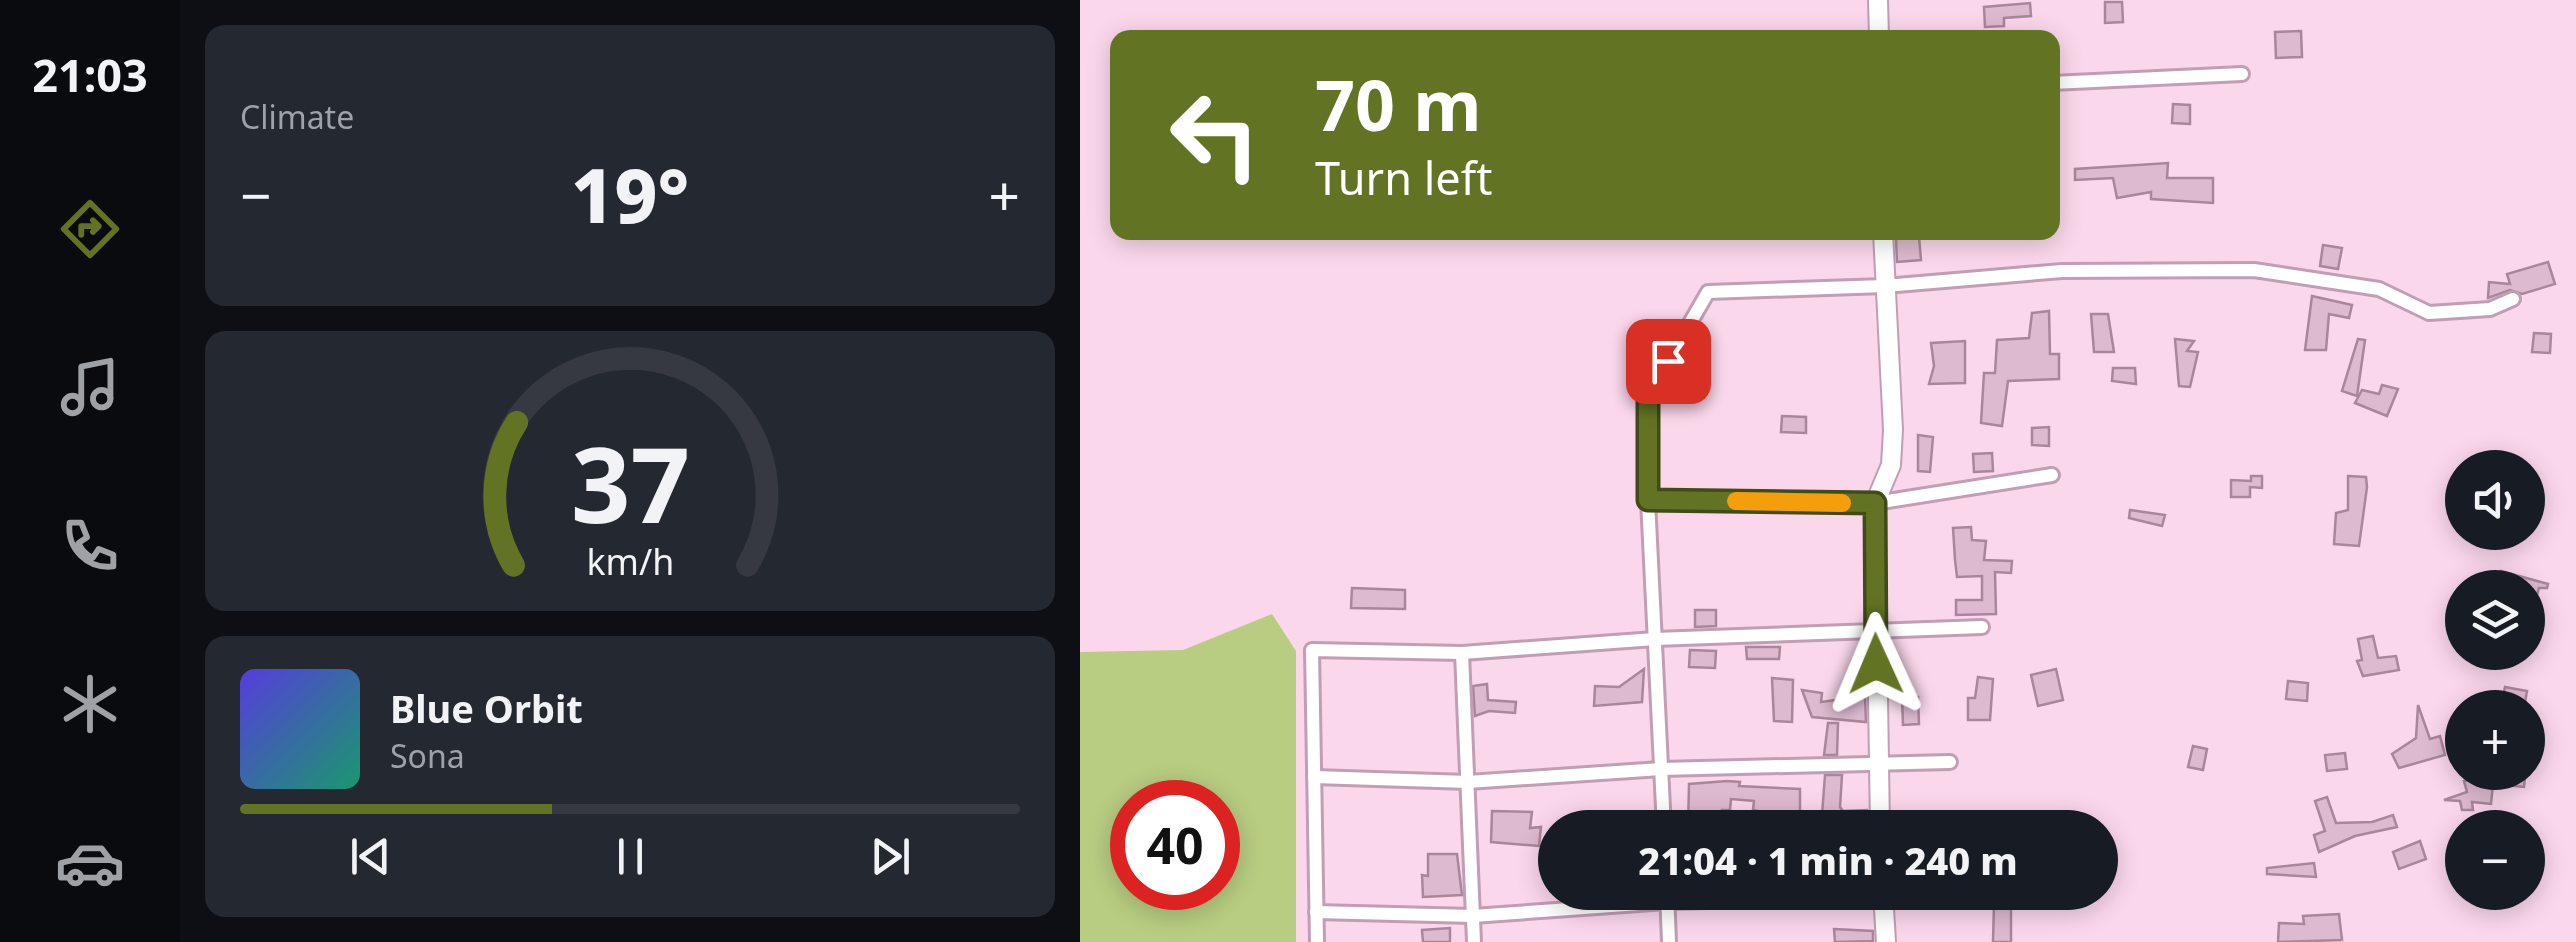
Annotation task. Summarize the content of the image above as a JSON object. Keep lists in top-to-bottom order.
{
  "page": {
    "tabs": "21:03",
    "tile": "Climate",
    "turn": ["70 m", "Turn left"],
    "heat": ["−", "19°", "+"],
    "map_buttons": ["+", "−"],
    "song": ["Blue Orbit", "Sona"],
    "limit": "40",
    "trip": "21:04 · 1 min · 240 m",
    "gauge": ["37", "km/h"]
  }
}
